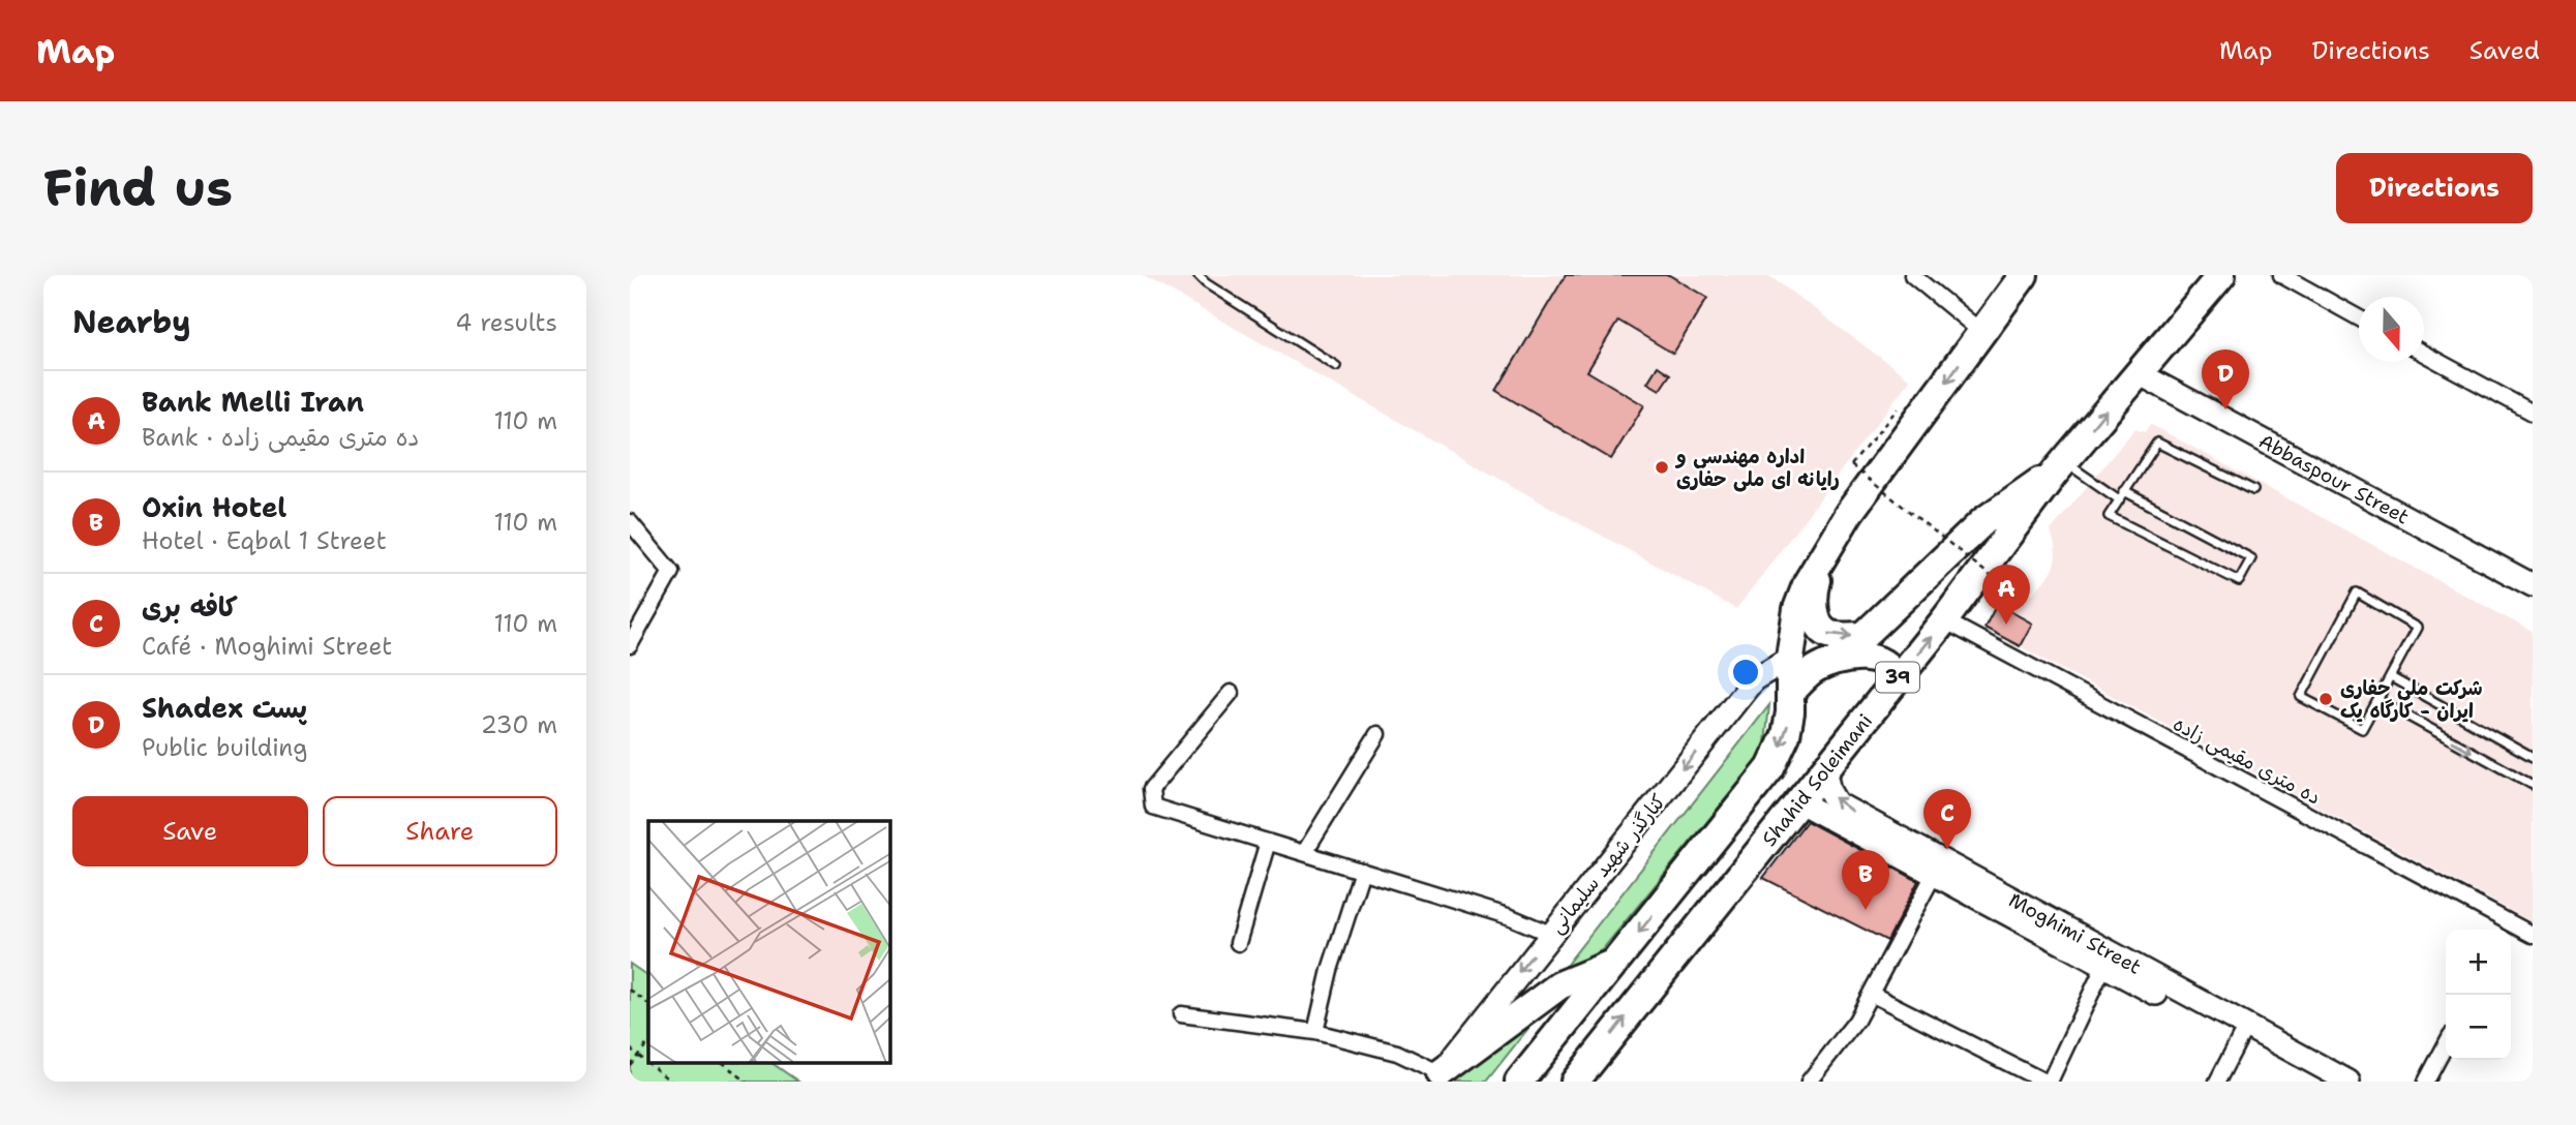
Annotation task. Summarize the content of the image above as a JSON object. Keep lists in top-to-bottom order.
{
  "streets": {
    "highway": ["39", "Shahid Soleimani"],
    "main road": ["Abbaspour Street", "کنارگذر شهید سلیمانی", "Moghimi Street"],
    "street": ["ده متری مقیمی زاده"]
  },
  "crossings": [
    ["Abbaspour Street", "Shahid Soleimani"],
    ["ده متری مقیمی زاده", "Shahid Soleimani"],
    ["Shahid Soleimani", "کنارگذر شهید سلیمانی"],
    ["Shahid Soleimani", "Moghimi Street"]
  ],
  "one_way": ["کنارگذر شهید سلیمانی"],
  "places": ["اداره مهندسی و رایانه ای ملی حفاری", "شرکت ملی حفاری ایران - کارگاه یک"],
  "north": "bottom",
  "page": {
    "header": "Map",
    "nav": ["Map", "Directions", "Saved"],
    "buttons": [
      "Directions",
      ["Save", "Share"]
    ],
    "title": "Find us",
    "heading": ["Nearby", "4 results"],
    "pins": [
      "D",
      "A",
      "C",
      "B"
    ],
    "list": [
      {
        "mark": "A",
        "name": "Bank Melli Iran",
        "note": "Bank · ده متری مقیمی زاده",
        "value": "110 m"
      },
      {
        "mark": "B",
        "name": "Oxin Hotel",
        "note": "Hotel · Eqbal 1 Street",
        "value": "110 m"
      },
      {
        "mark": "C",
        "name": "کافه بری",
        "note": "Café · Moghimi Street",
        "value": "110 m"
      },
      {
        "mark": "D",
        "name": "Shadex پست",
        "note": "Public building",
        "value": "230 m"
      }
    ],
    "map_buttons": ["+", "−"]
  }
}
